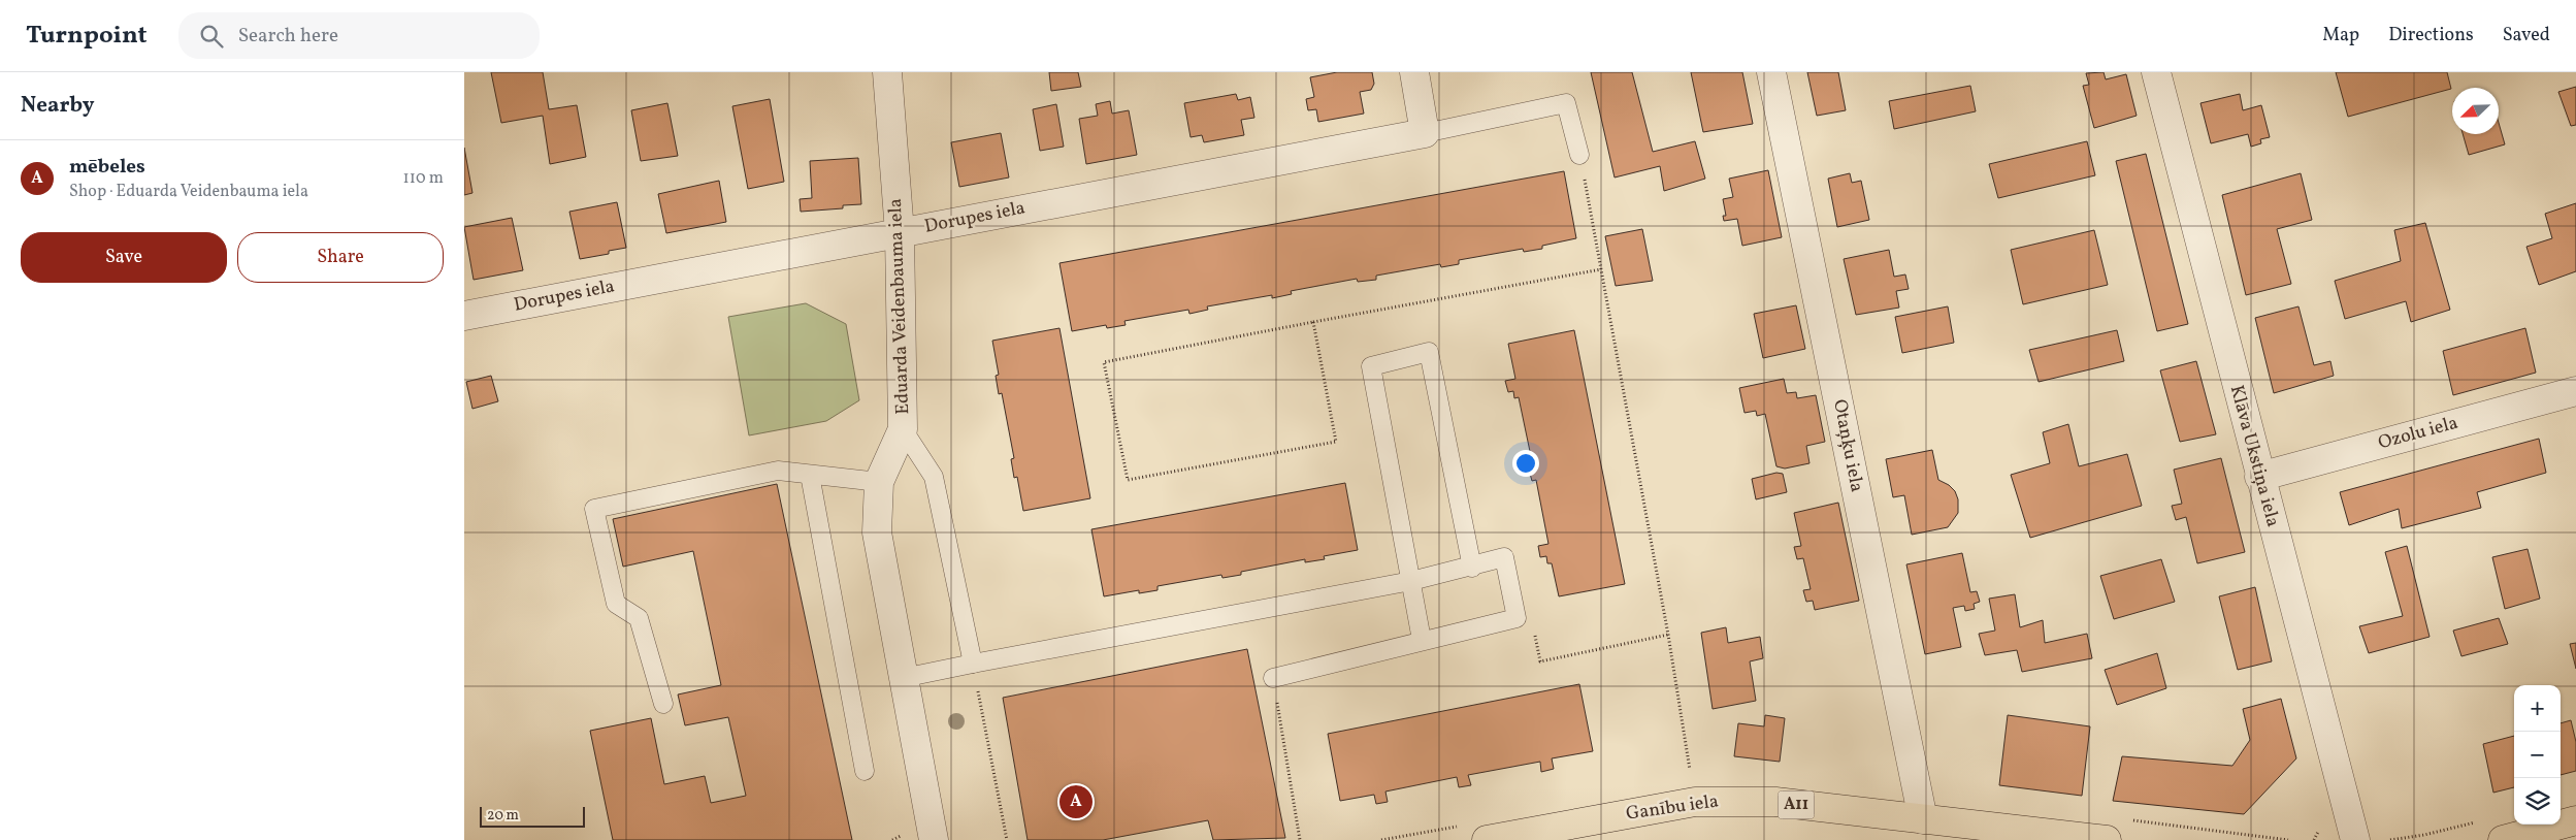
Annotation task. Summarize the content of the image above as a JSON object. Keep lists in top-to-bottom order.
{
  "streets": {
    "highway": ["A11", "Ganību iela"],
    "street": [
      "Dorupes iela",
      "Eduarda Veidenbauma iela",
      "Ozolu iela",
      "Otaņķu iela",
      "Klāva Ukstiņa iela"
    ]
  },
  "crossings": [
    ["Dorupes iela", "Eduarda Veidenbauma iela"],
    ["Ozolu iela", "Klāva Ukstiņa iela"],
    ["Otaņķu iela", "Ganību iela"]
  ],
  "scale_bar": "20 m",
  "north": "bottom left",
  "page": {
    "header": "Turnpoint",
    "search": "Search here",
    "nav": ["Map", "Directions", "Saved"],
    "heading": "Nearby",
    "list": [
      {
        "mark": "A",
        "name": "mēbeles",
        "note": "Shop · Eduarda Veidenbauma iela",
        "value": "110 m"
      }
    ],
    "buttons": ["Save", "Share"],
    "map_buttons": ["+", "−"],
    "pins": "A",
    "scale": "20 m"
  }
}
